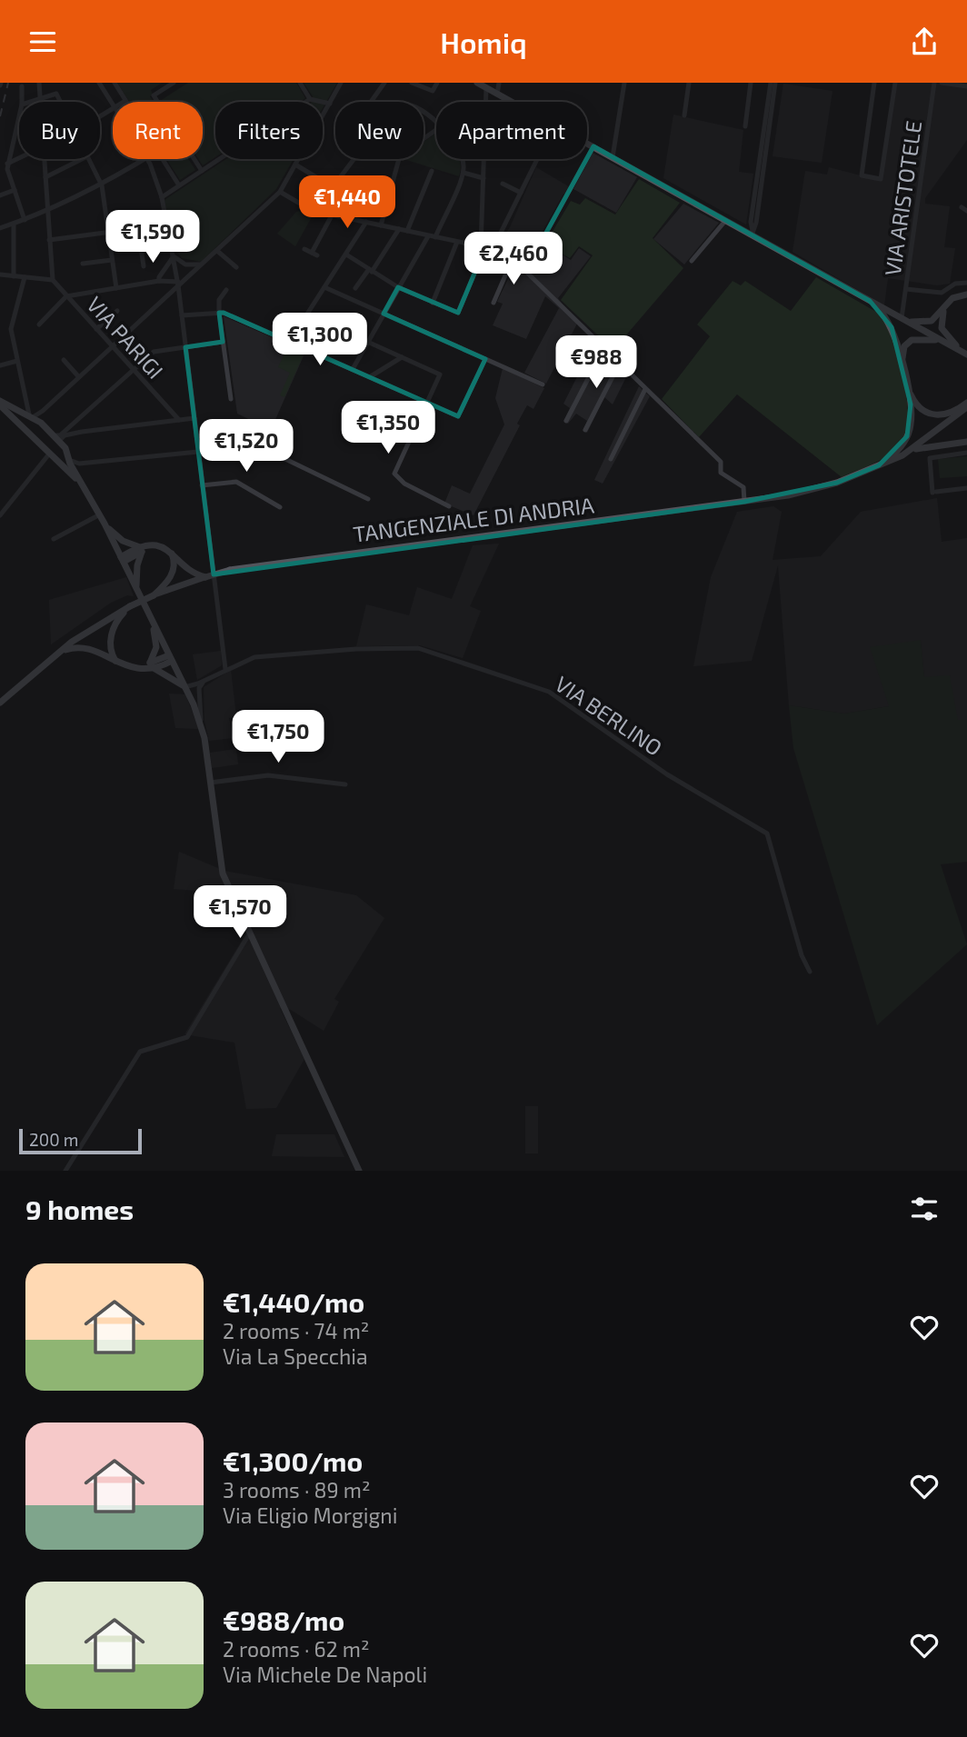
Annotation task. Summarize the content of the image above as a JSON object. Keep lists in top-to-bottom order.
{
  "streets": {
    "main road": ["TANGENZIALE DI ANDRIA"],
    "street": ["VIA ARISTOTELE", "VIA PARIGI", "VIA BERLINO"]
  },
  "scale_bar": "200 m",
  "page": {
    "header": "Homiq",
    "chip": [
      "Buy",
      "Rent",
      "Filters",
      "New",
      "Apartment"
    ],
    "price": [
      "€1,440",
      "€1,590",
      "€2,460",
      "€1,300",
      "€988",
      "€1,350",
      "€1,520",
      "€1,750",
      "€1,570"
    ],
    "scale": "200 m",
    "heading": "9 homes",
    "list": [
      {
        "name": "€1,440/mo",
        "note": "2 rooms · 74 m² · Via La Specchia"
      },
      {
        "name": "€1,300/mo",
        "note": "3 rooms · 89 m² · Via Eligio Morgigni"
      },
      {
        "name": "€988/mo",
        "note": "2 rooms · 62 m² · Via Michele De Napoli"
      }
    ]
  }
}
